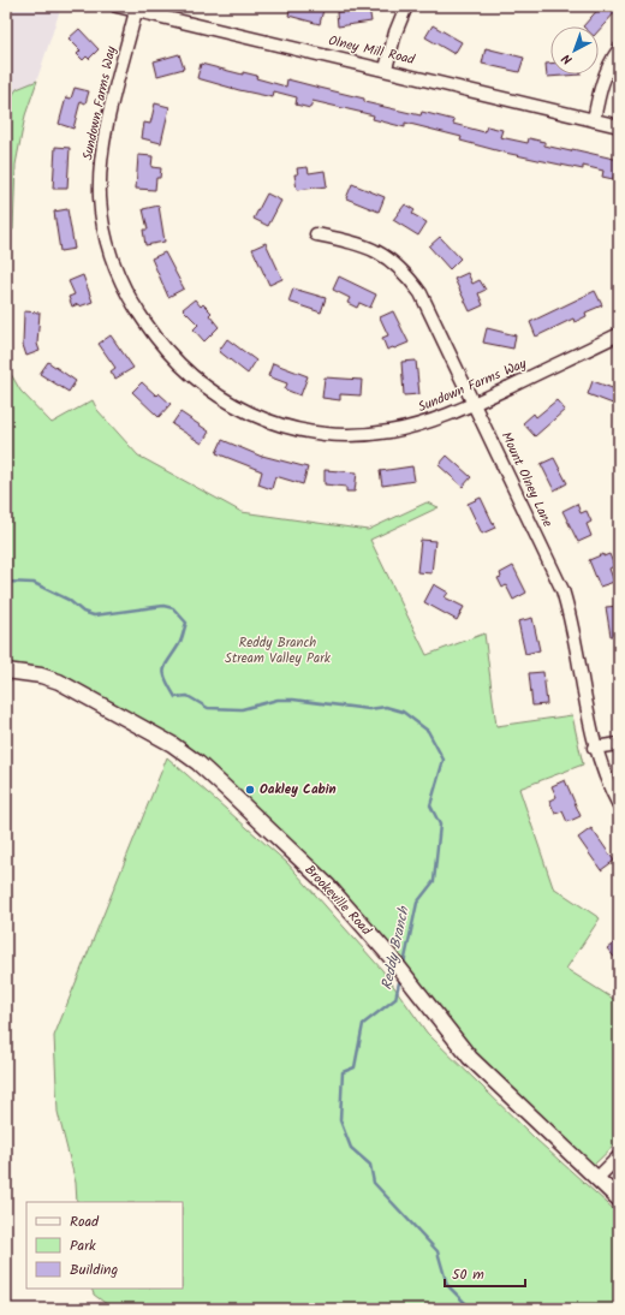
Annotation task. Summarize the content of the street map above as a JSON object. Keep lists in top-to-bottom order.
{
  "streets": {
    "street": [
      "Olney Mill Road",
      "Sundown Farms Way",
      "Mount Olney Lane",
      "Brookeville Road"
    ]
  },
  "crossings": [
    ["Olney Mill Road", "Sundown Farms Way"],
    ["Sundown Farms Way", "Mount Olney Lane"]
  ],
  "water": ["Reddy Branch"],
  "parks": ["Reddy Branch Stream Valley Park"],
  "places": ["Oakley Cabin"],
  "legend": ["Road", "Park", "Building"],
  "scale_bar": "50 m",
  "north": "bottom left"
}
